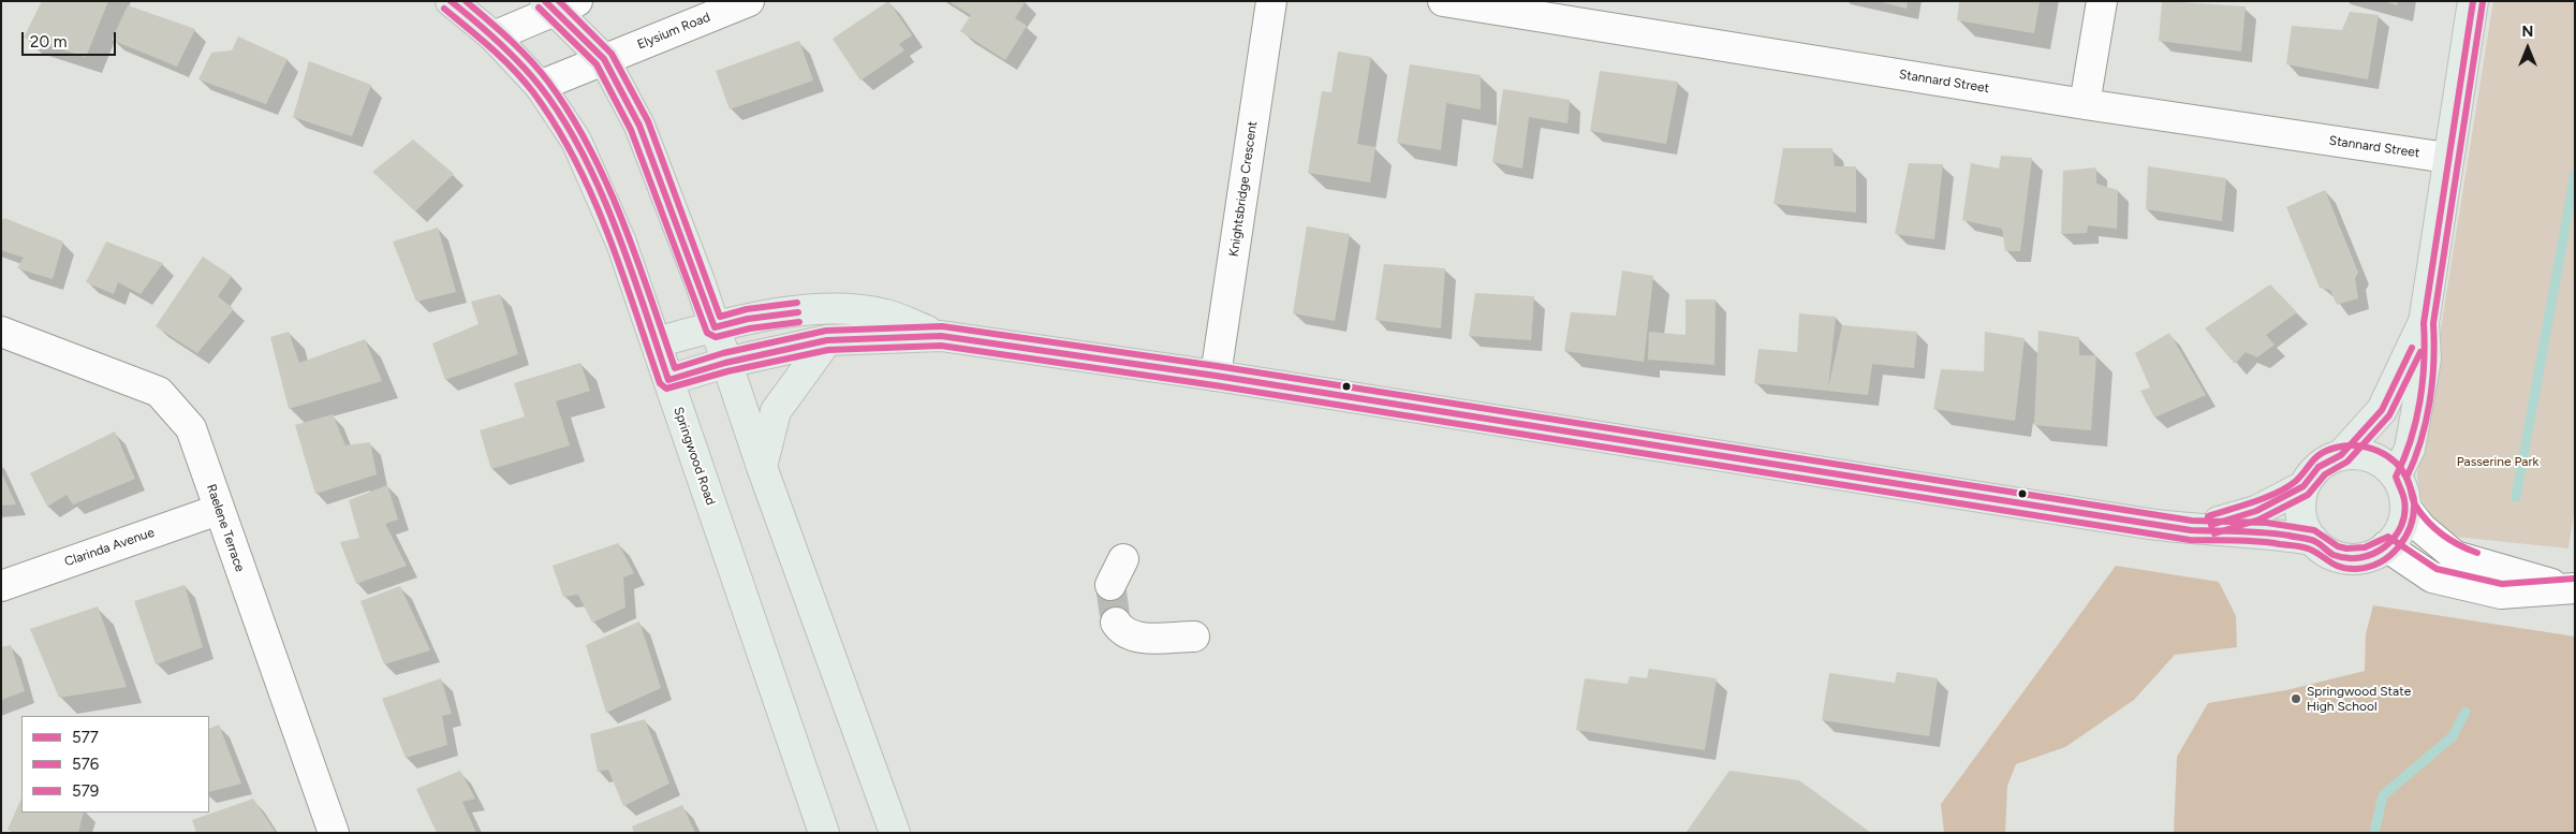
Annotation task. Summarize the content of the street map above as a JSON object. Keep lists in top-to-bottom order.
{
  "streets": {
    "main road": ["Springwood Road"],
    "street": [
      "Elysium Road",
      "Stannard Street",
      "Knightsbridge Crescent",
      "Raelene Terrace",
      "Clarinda Avenue"
    ]
  },
  "crossings": [
    ["Elysium Road", "Springwood Road"],
    ["Raelene Terrace", "Clarinda Avenue"]
  ],
  "parks": ["Passerine Park"],
  "places": ["Springwood State High School"],
  "lines": ["transit line 577", "transit line 579", "transit line 576"],
  "legend": ["577", "576", "579"],
  "scale_bar": "20 m",
  "north": "top"
}
